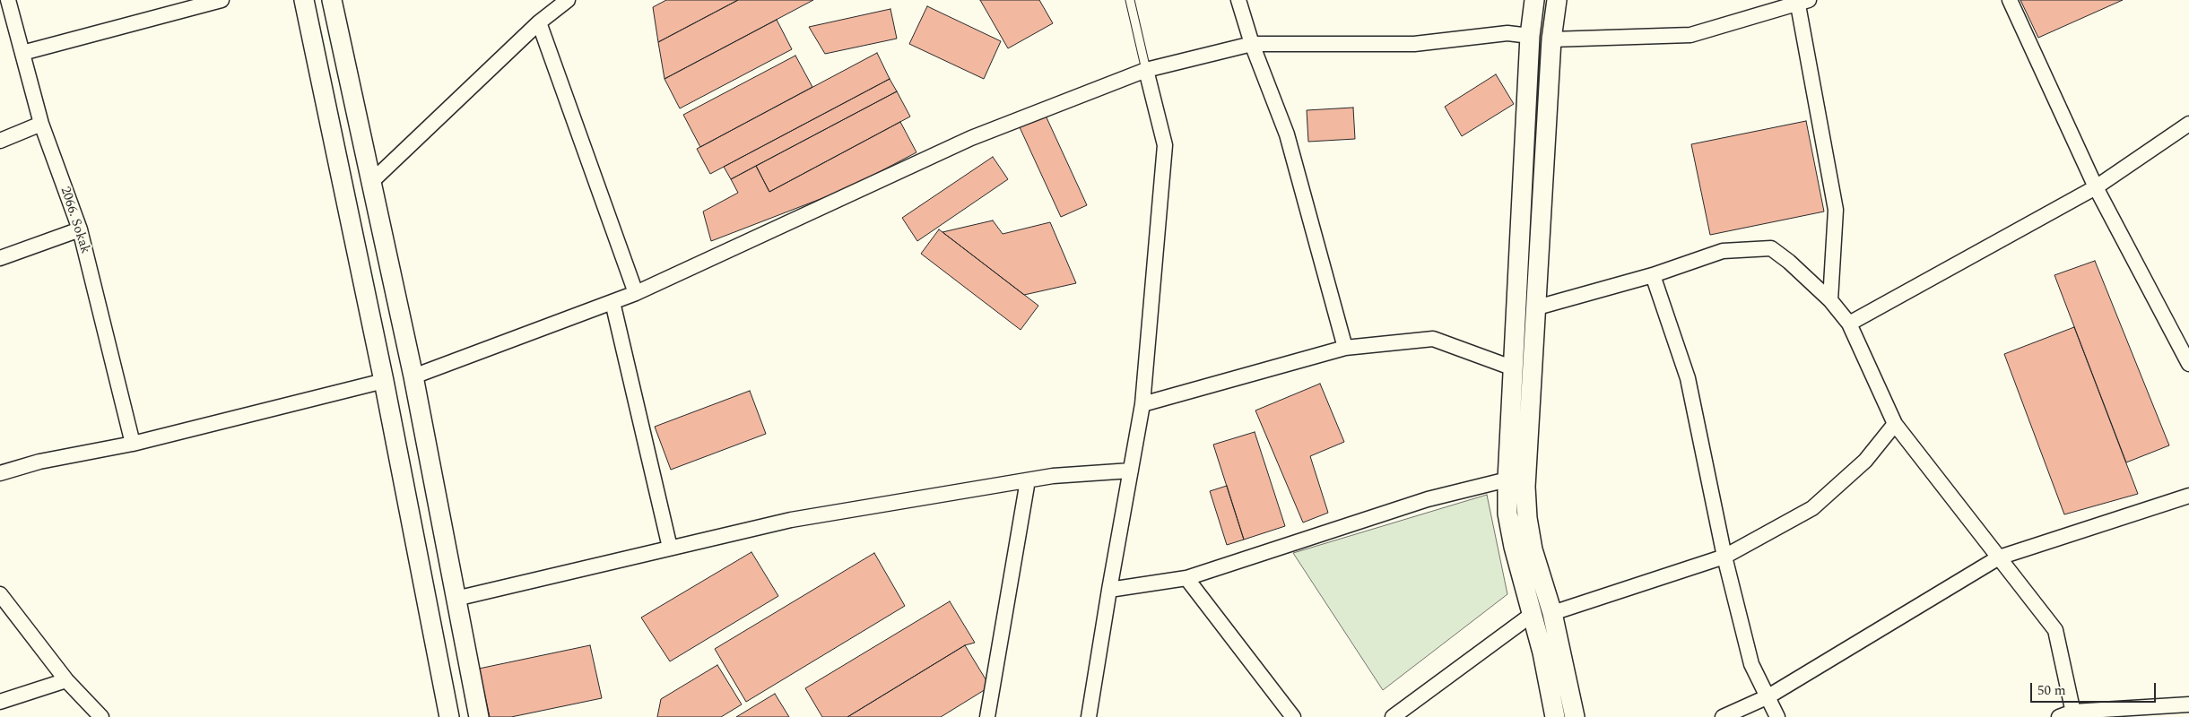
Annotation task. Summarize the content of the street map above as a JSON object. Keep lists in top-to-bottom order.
{
  "streets": {
    "street": ["2066. Sokak"]
  },
  "scale_bar": "50 m"
}
